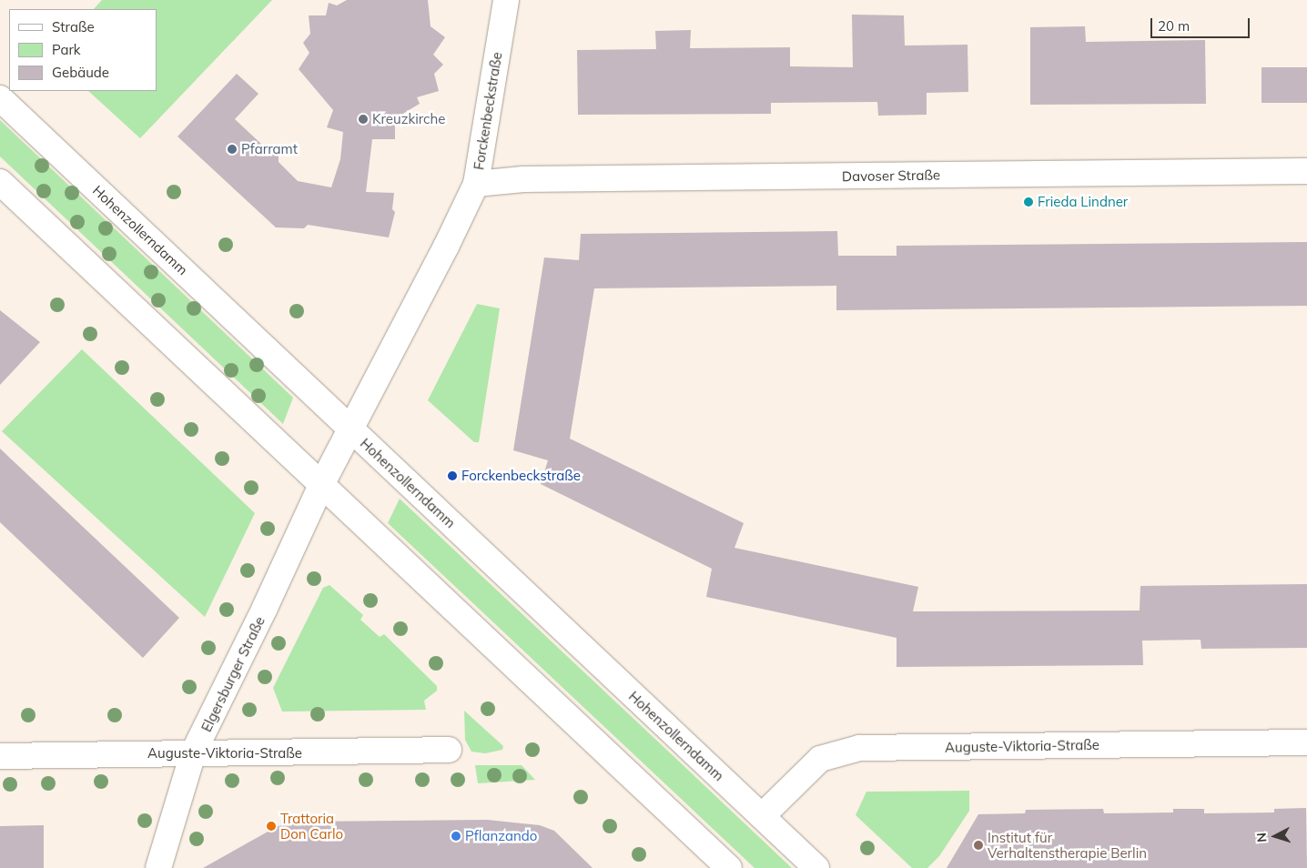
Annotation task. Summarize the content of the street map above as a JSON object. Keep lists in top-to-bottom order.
{
  "streets": {
    "street": [
      "Forckenbeckstraße",
      "Davoser Straße",
      "Hohenzollerndamm",
      "Elgersburger Straße",
      "Auguste-Viktoria-Straße"
    ]
  },
  "crossings": [
    ["Forckenbeckstraße", "Davoser Straße"],
    ["Forckenbeckstraße", "Hohenzollerndamm"],
    ["Forckenbeckstraße", "Elgersburger Straße"],
    ["Hohenzollerndamm", "Auguste-Viktoria-Straße"],
    ["Elgersburger Straße", "Auguste-Viktoria-Straße"]
  ],
  "places": [
    "Kreuzkirche",
    "Pfarramt",
    "Frieda Lindner",
    "Forckenbeckstraße",
    "Trattoria Don Carlo",
    "Pflanzando",
    "Institut für Verhaltenstherapie Berlin"
  ],
  "legend": ["Straße", "Park", "Gebäude"],
  "scale_bar": "20 m",
  "north": "left"
}
